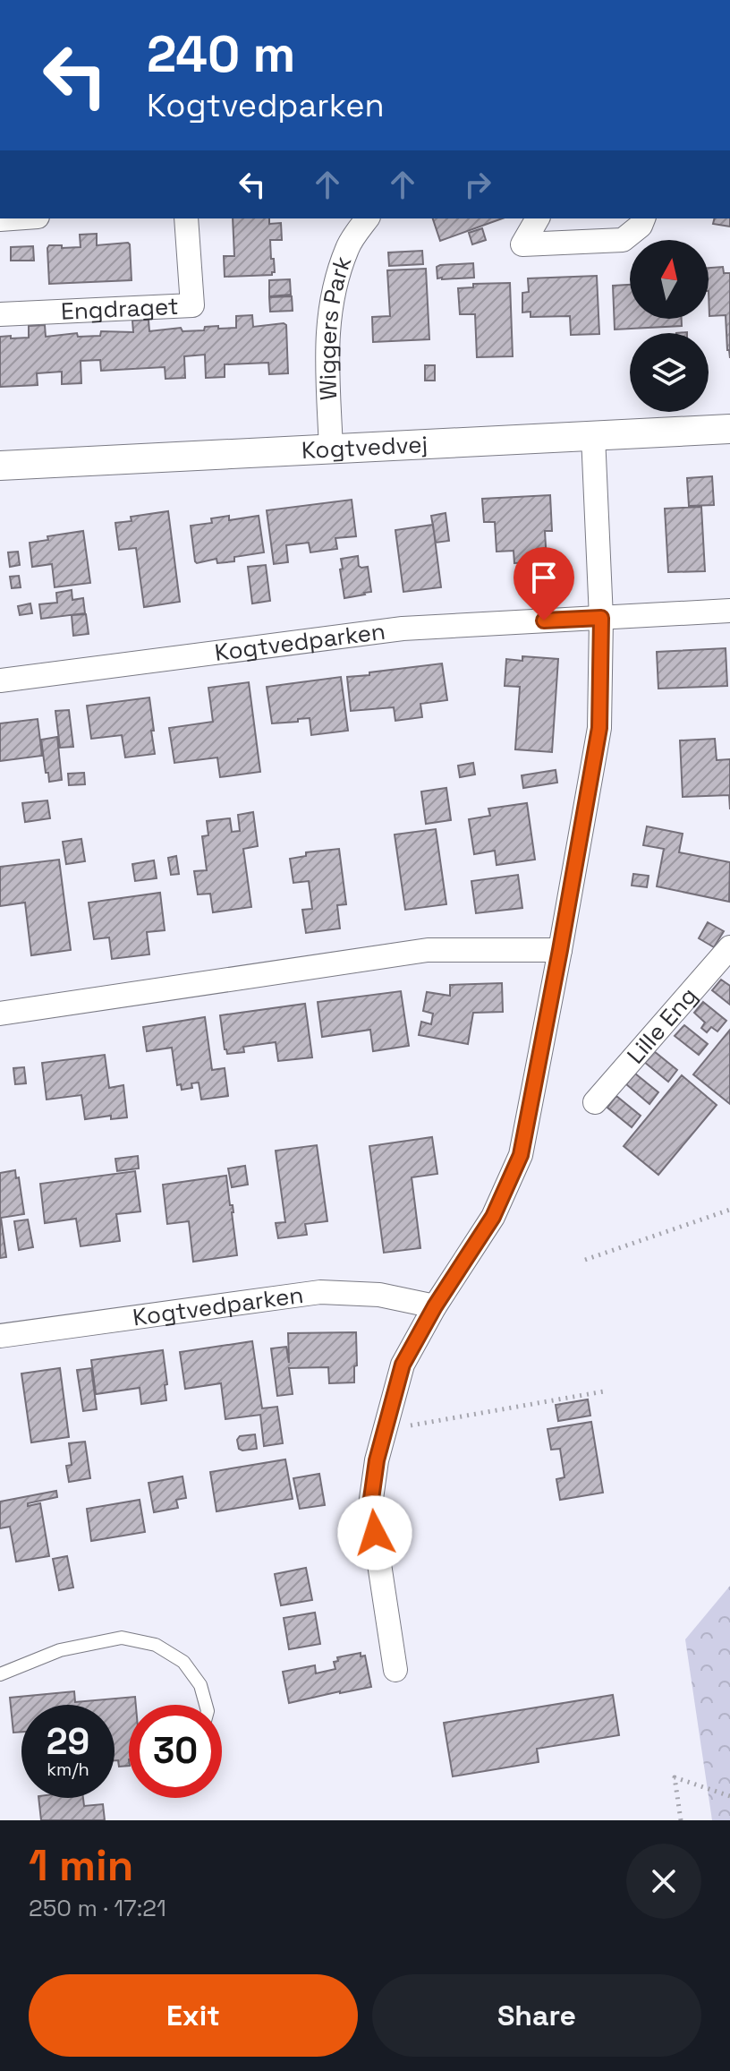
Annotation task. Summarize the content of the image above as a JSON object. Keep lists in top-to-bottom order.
{
  "streets": {
    "street": [
      "Engdraget",
      "Wiggers Park",
      "Kogtvedvej",
      "Kogtvedparken",
      "Lille Eng"
    ]
  },
  "crossings": [
    ["Wiggers Park", "Kogtvedvej"]
  ],
  "north": "top",
  "page": {
    "turn": ["240 m", "Kogtvedparken"],
    "speed": "29 km/h",
    "limit": "30",
    "heading": ["1 min", "250 m · 17:21"],
    "buttons": ["Exit", "Share"]
  }
}
